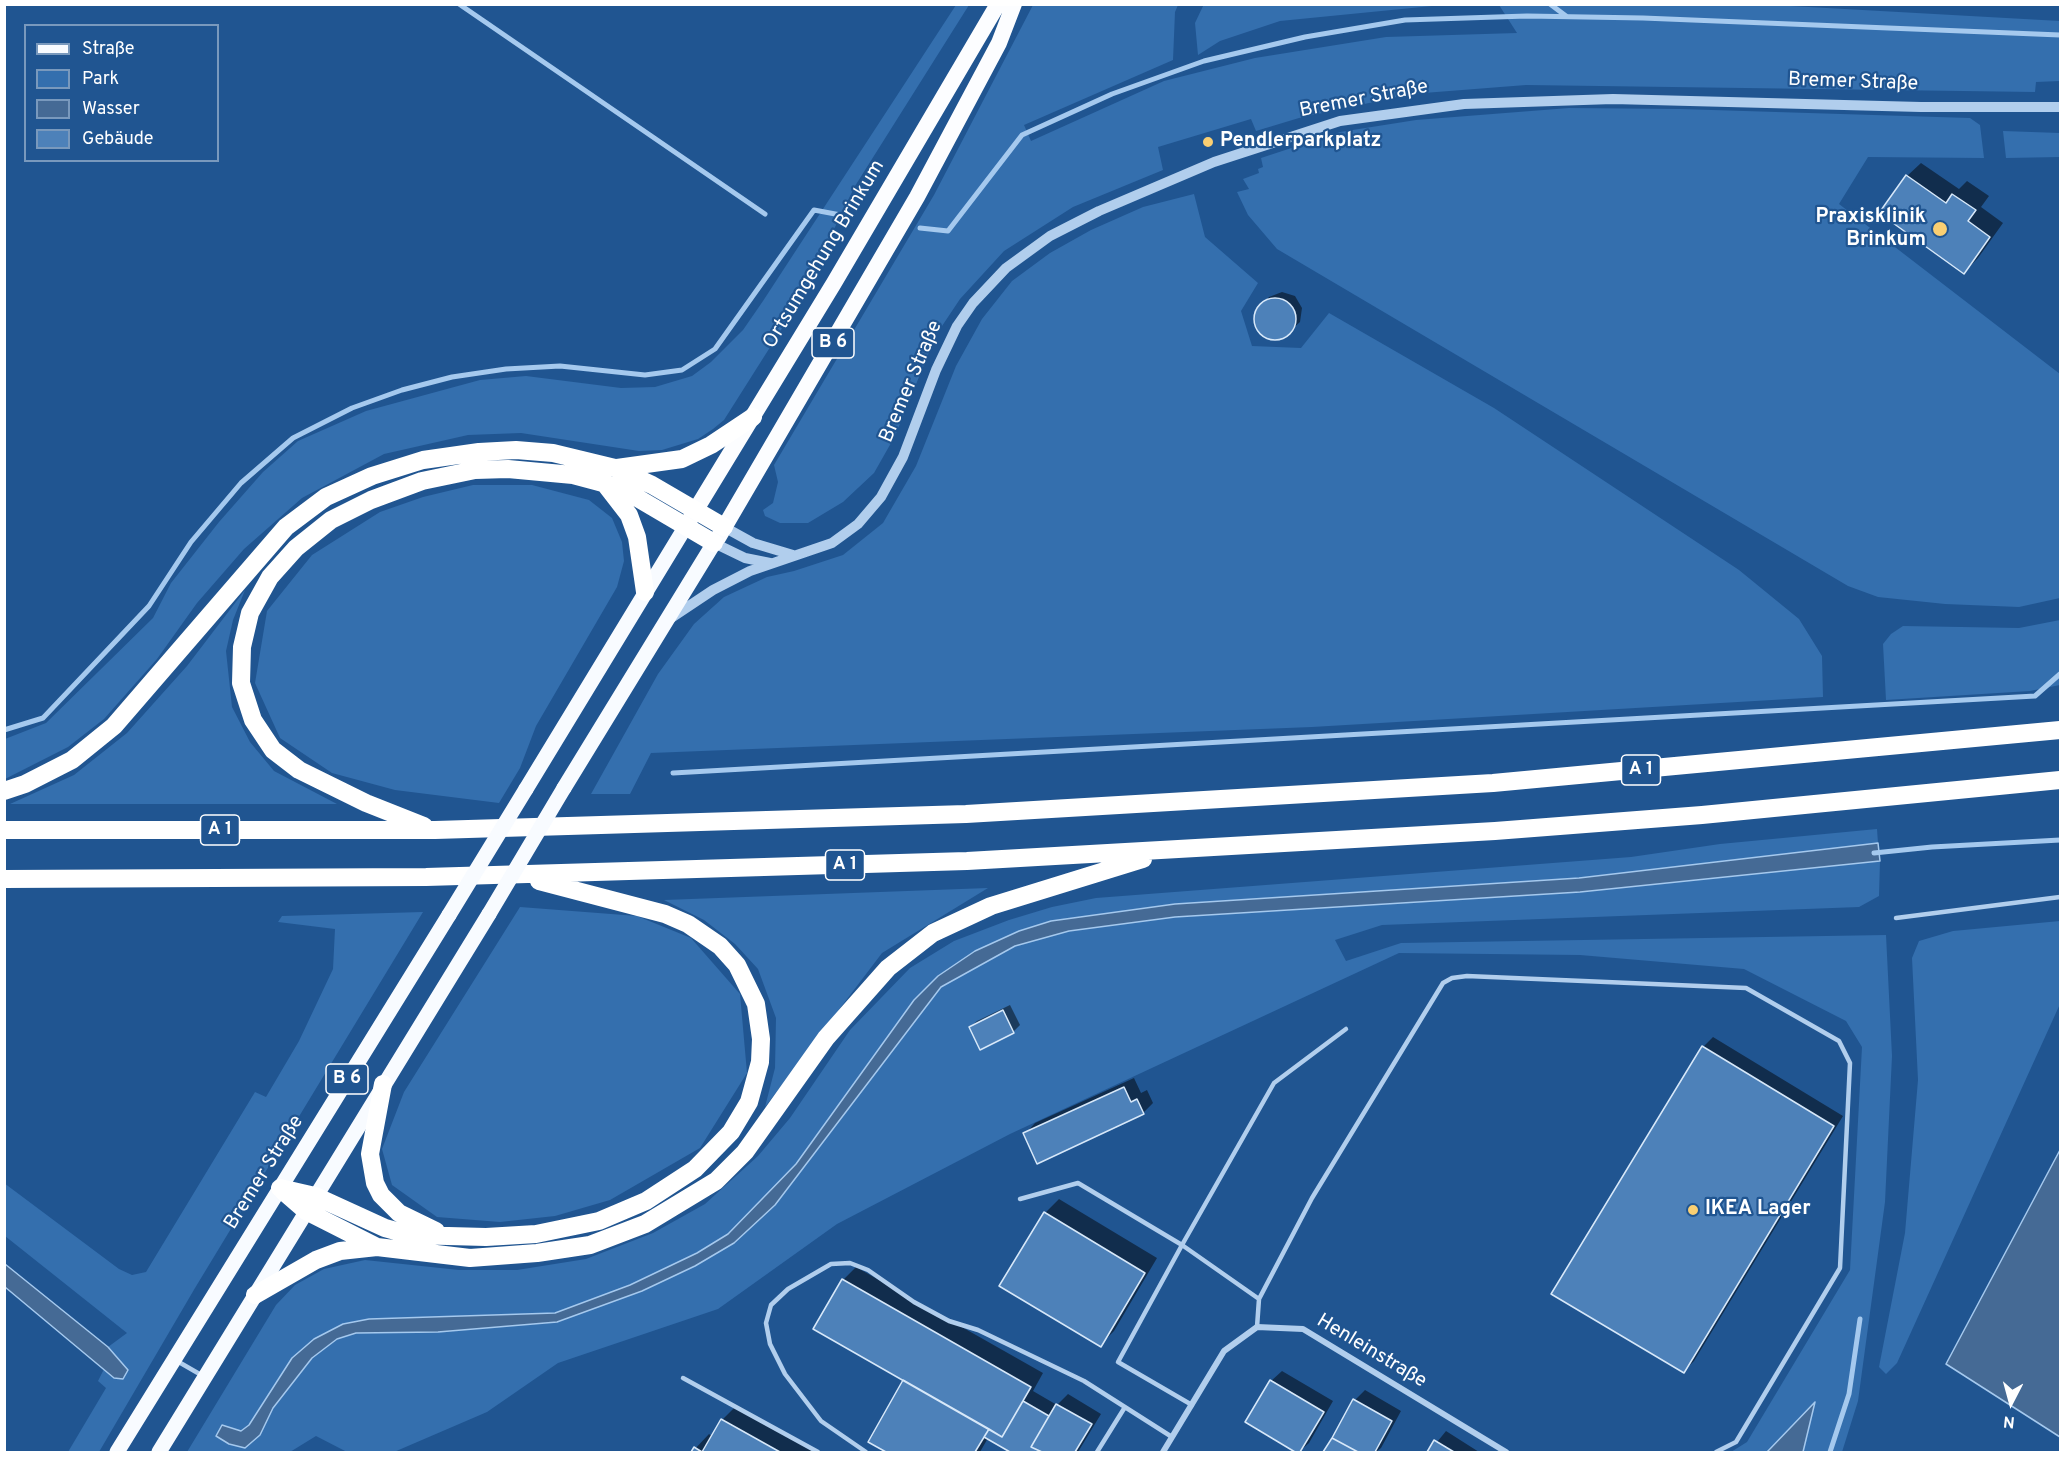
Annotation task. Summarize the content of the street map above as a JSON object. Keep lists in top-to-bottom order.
{
  "streets": {
    "highway": ["Ortsumgehung Brinkum", "B 6", "A 1"],
    "main road": ["Bremer Straße"],
    "street": ["Henleinstraße"]
  },
  "crossings": [
    ["Bremer Straße", "B 6"],
    ["Ortsumgehung Brinkum", "B 6"]
  ],
  "places": ["Pendlerparkplatz", "Praxisklinik Brinkum", "IKEA Lager"],
  "legend": [
    "Straße",
    "Park",
    "Wasser",
    "Gebäude"
  ],
  "north": "bottom"
}
